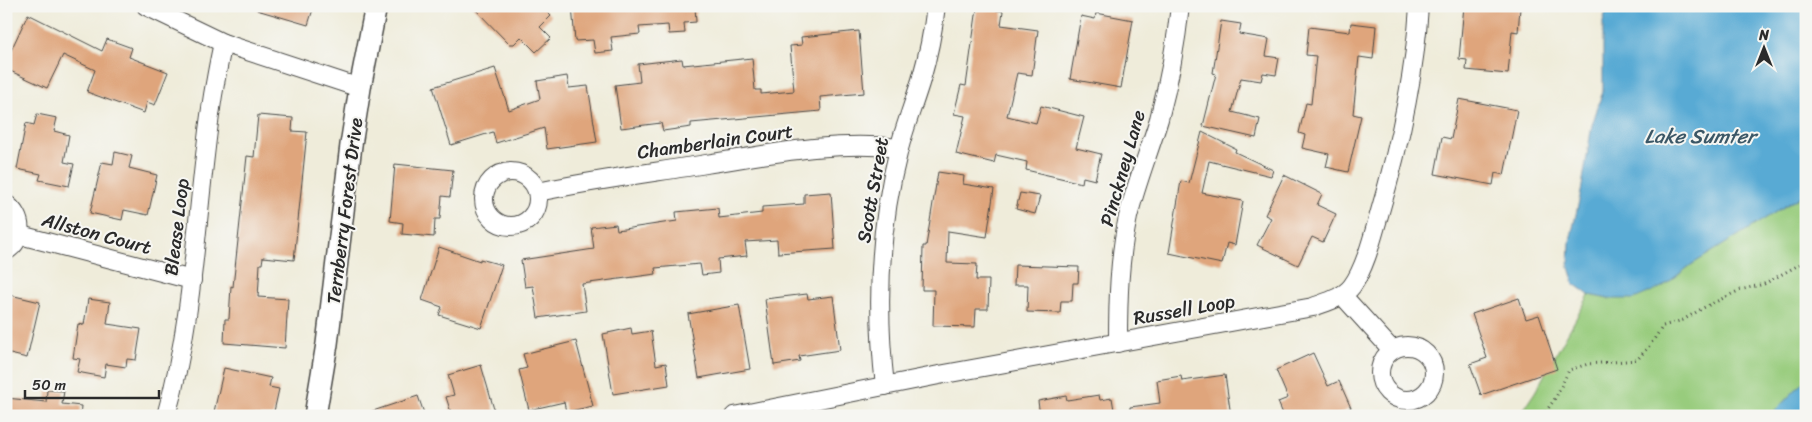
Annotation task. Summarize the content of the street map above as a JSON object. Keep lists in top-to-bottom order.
{
  "streets": {
    "street": [
      "Chamberlain Court",
      "Pinckney Lane",
      "Scott Street",
      "Ternberry Forest Drive",
      "Blease Loop",
      "Allston Court",
      "Russell Loop"
    ]
  },
  "crossings": [
    ["Chamberlain Court", "Scott Street"],
    ["Pinckney Lane", "Russell Loop"],
    ["Scott Street", "Russell Loop"],
    ["Blease Loop", "Allston Court"]
  ],
  "water": ["Lake Sumter"],
  "scale_bar": "50 m",
  "north": "top"
}
